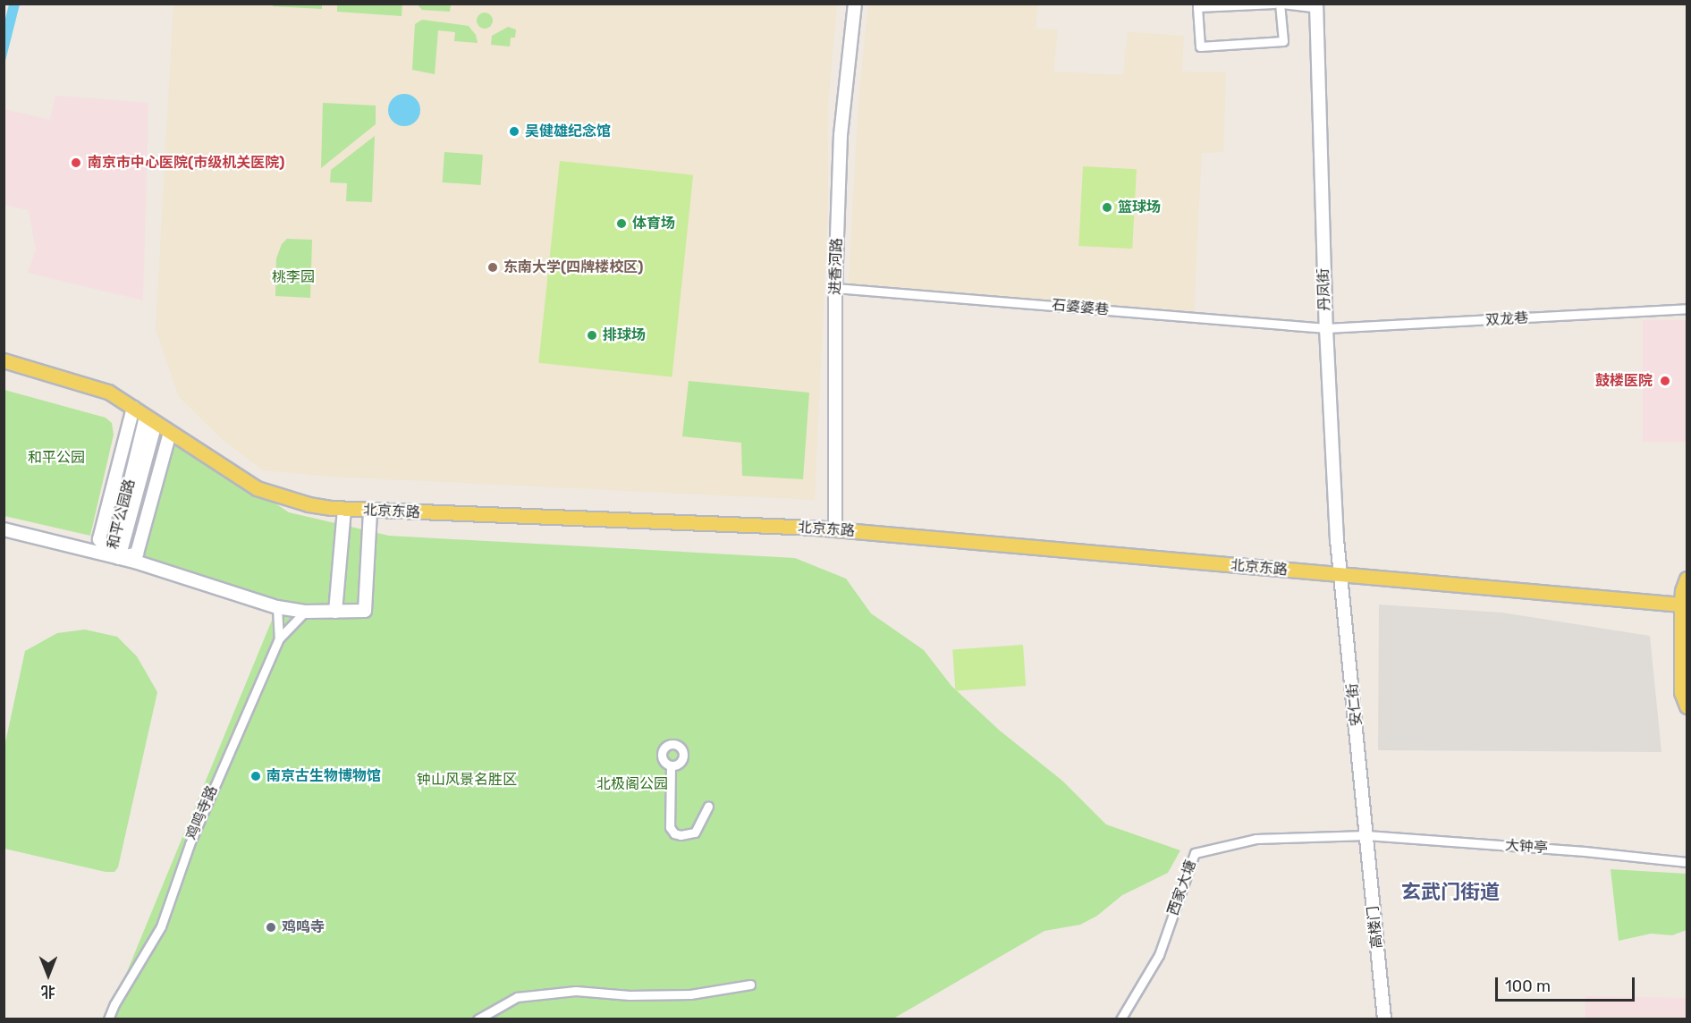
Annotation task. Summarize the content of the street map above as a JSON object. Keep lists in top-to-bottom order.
{
  "streets": {
    "main road": ["北京东路"],
    "street": [
      "进香河路",
      "丹凤街",
      "石婆婆巷",
      "双龙巷",
      "和平公园路",
      "安仁街",
      "鸡鸣寺路",
      "大钟亭",
      "西家大塘",
      "高楼门"
    ]
  },
  "crossings": [
    ["进香河路", "石婆婆巷"],
    ["进香河路", "北京东路"],
    ["丹凤街", "石婆婆巷"],
    ["丹凤街", "双龙巷"],
    ["丹凤街", "北京东路"],
    ["丹凤街", "安仁街"],
    ["石婆婆巷", "双龙巷"],
    ["北京东路", "和平公园路"],
    ["北京东路", "安仁街"],
    ["安仁街", "大钟亭"],
    ["安仁街", "西家大塘"],
    ["安仁街", "高楼门"],
    ["大钟亭", "西家大塘"],
    ["大钟亭", "高楼门"],
    ["西家大塘", "高楼门"]
  ],
  "districts": ["玄武门街道"],
  "parks": [
    "桃李园",
    "和平公园",
    "钟山风景名胜区",
    "北极阁公园"
  ],
  "places": [
    "吴健雄纪念馆",
    "南京市中心医院(市级机关医院)",
    "篮球场",
    "体育场",
    "东南大学(四牌楼校区)",
    "排球场",
    "鼓楼医院",
    "南京古生物博物馆",
    "鸡鸣寺"
  ],
  "scale_bar": "100 m",
  "north": "bottom"
}
